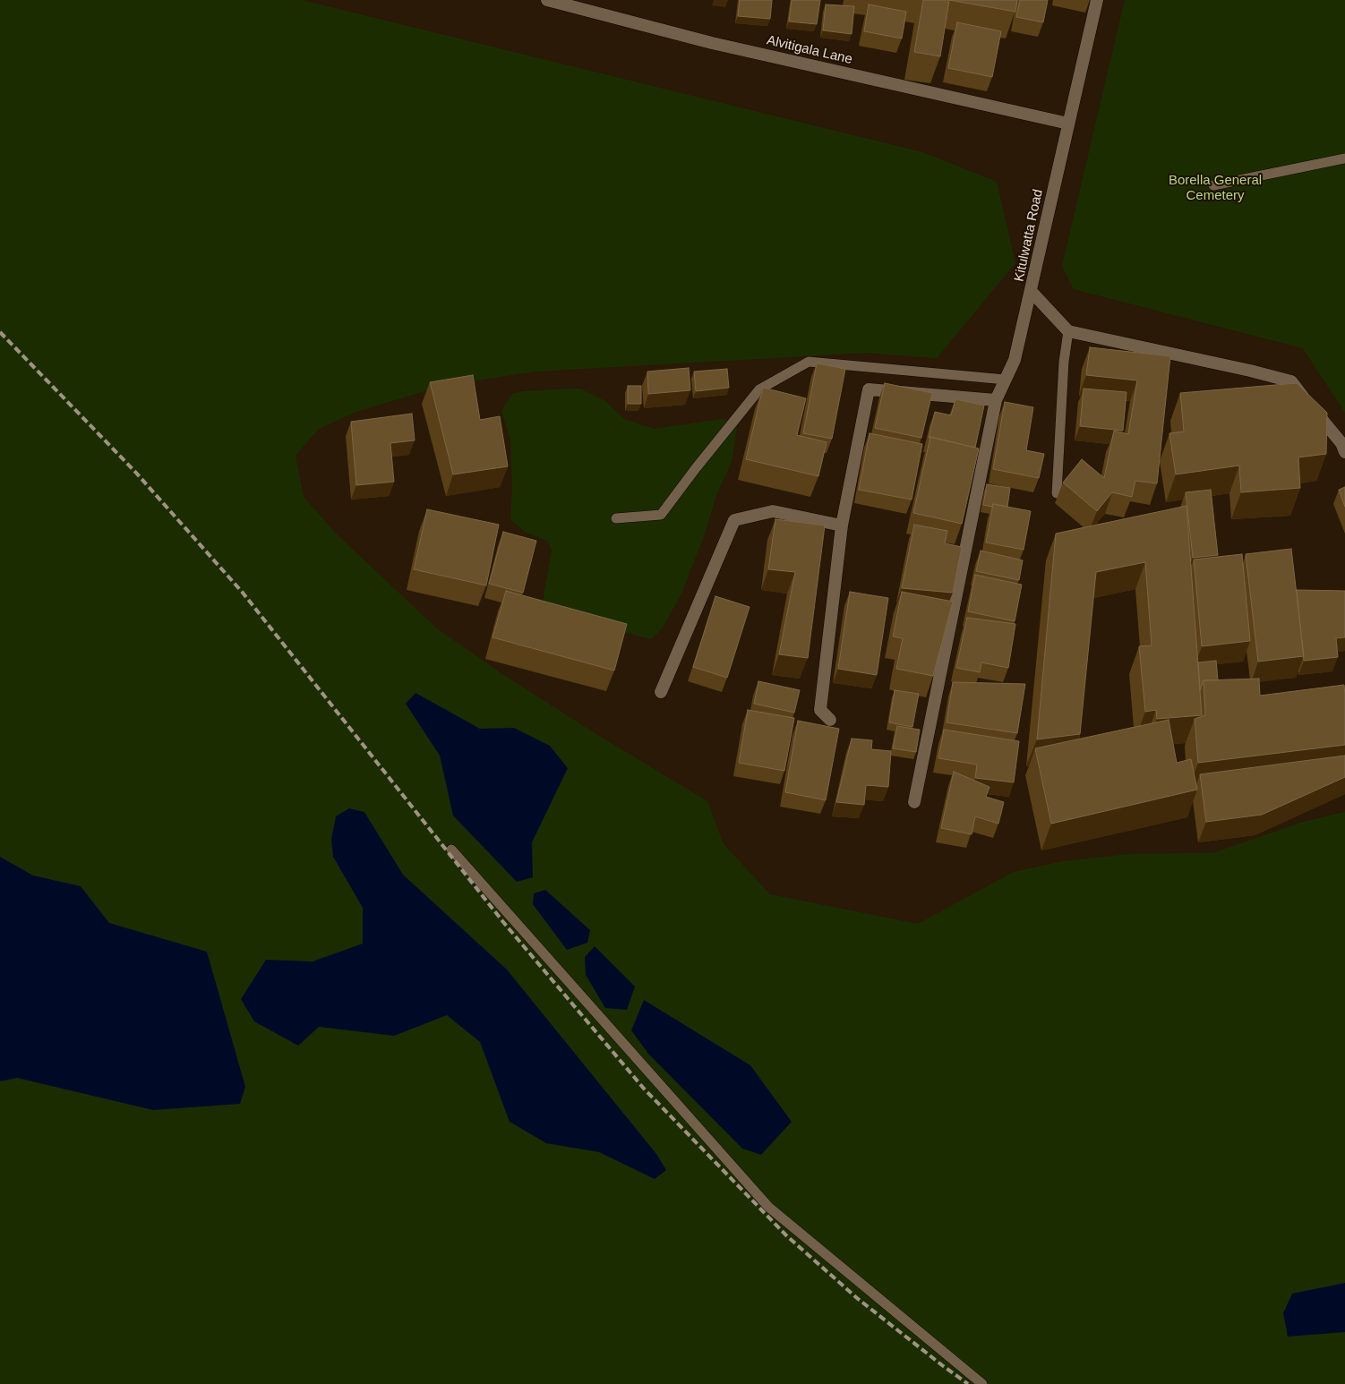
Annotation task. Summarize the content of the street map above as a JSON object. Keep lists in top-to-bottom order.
{
  "streets": {
    "street": ["Alvitigala Lane", "Kitulwatta Road"]
  },
  "crossings": [
    ["Alvitigala Lane", "Kitulwatta Road"]
  ],
  "parks": ["Borella General Cemetery"]
}
